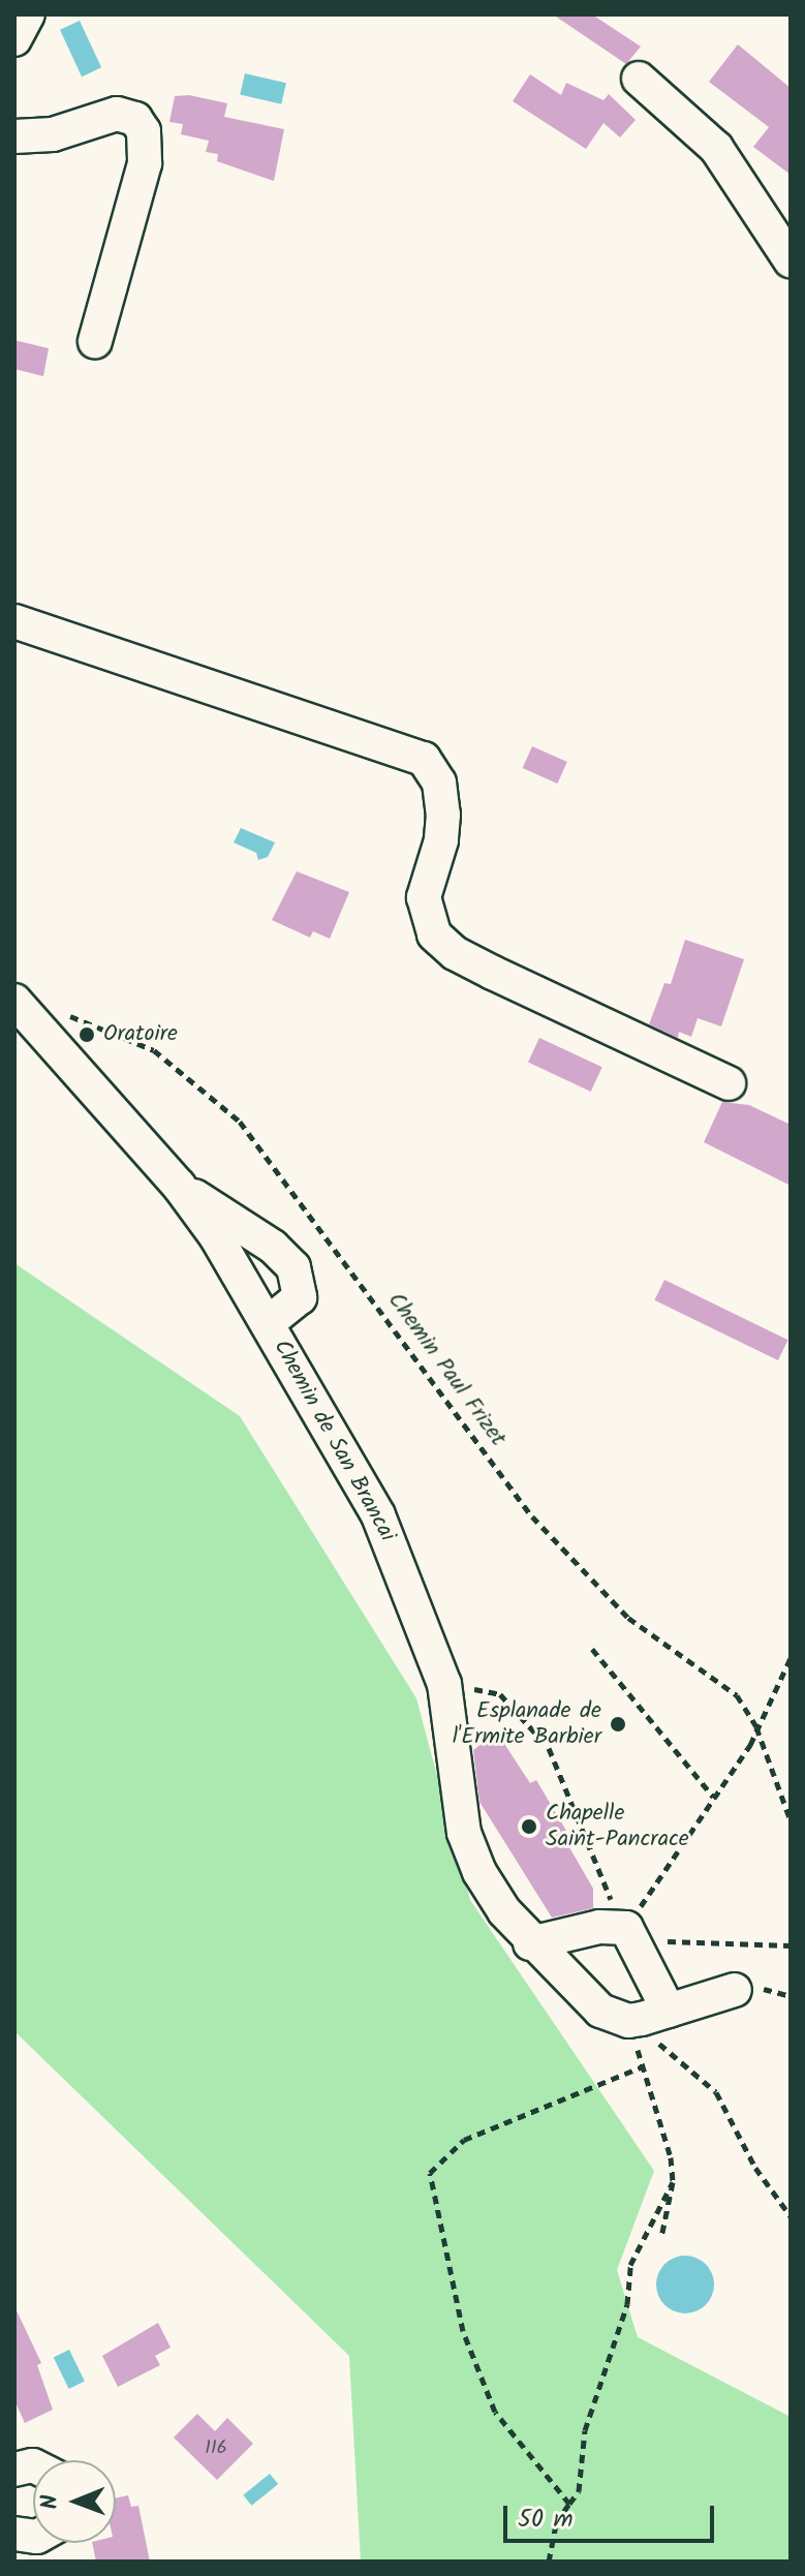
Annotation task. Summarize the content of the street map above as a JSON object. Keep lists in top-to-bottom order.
{
  "streets": {
    "street": ["Chemin de San Brancai"],
    "path": ["Chemin Paul Frizet"]
  },
  "crossings": [
    ["Chemin Paul Frizet", "Chemin de San Brancai"]
  ],
  "places": ["Oratoire", "Esplanade de l'Ermite Barbier", "Chapelle Saint-Pancrace"],
  "house_numbers": ["116"],
  "scale_bar": "50 m",
  "north": "left"
}
